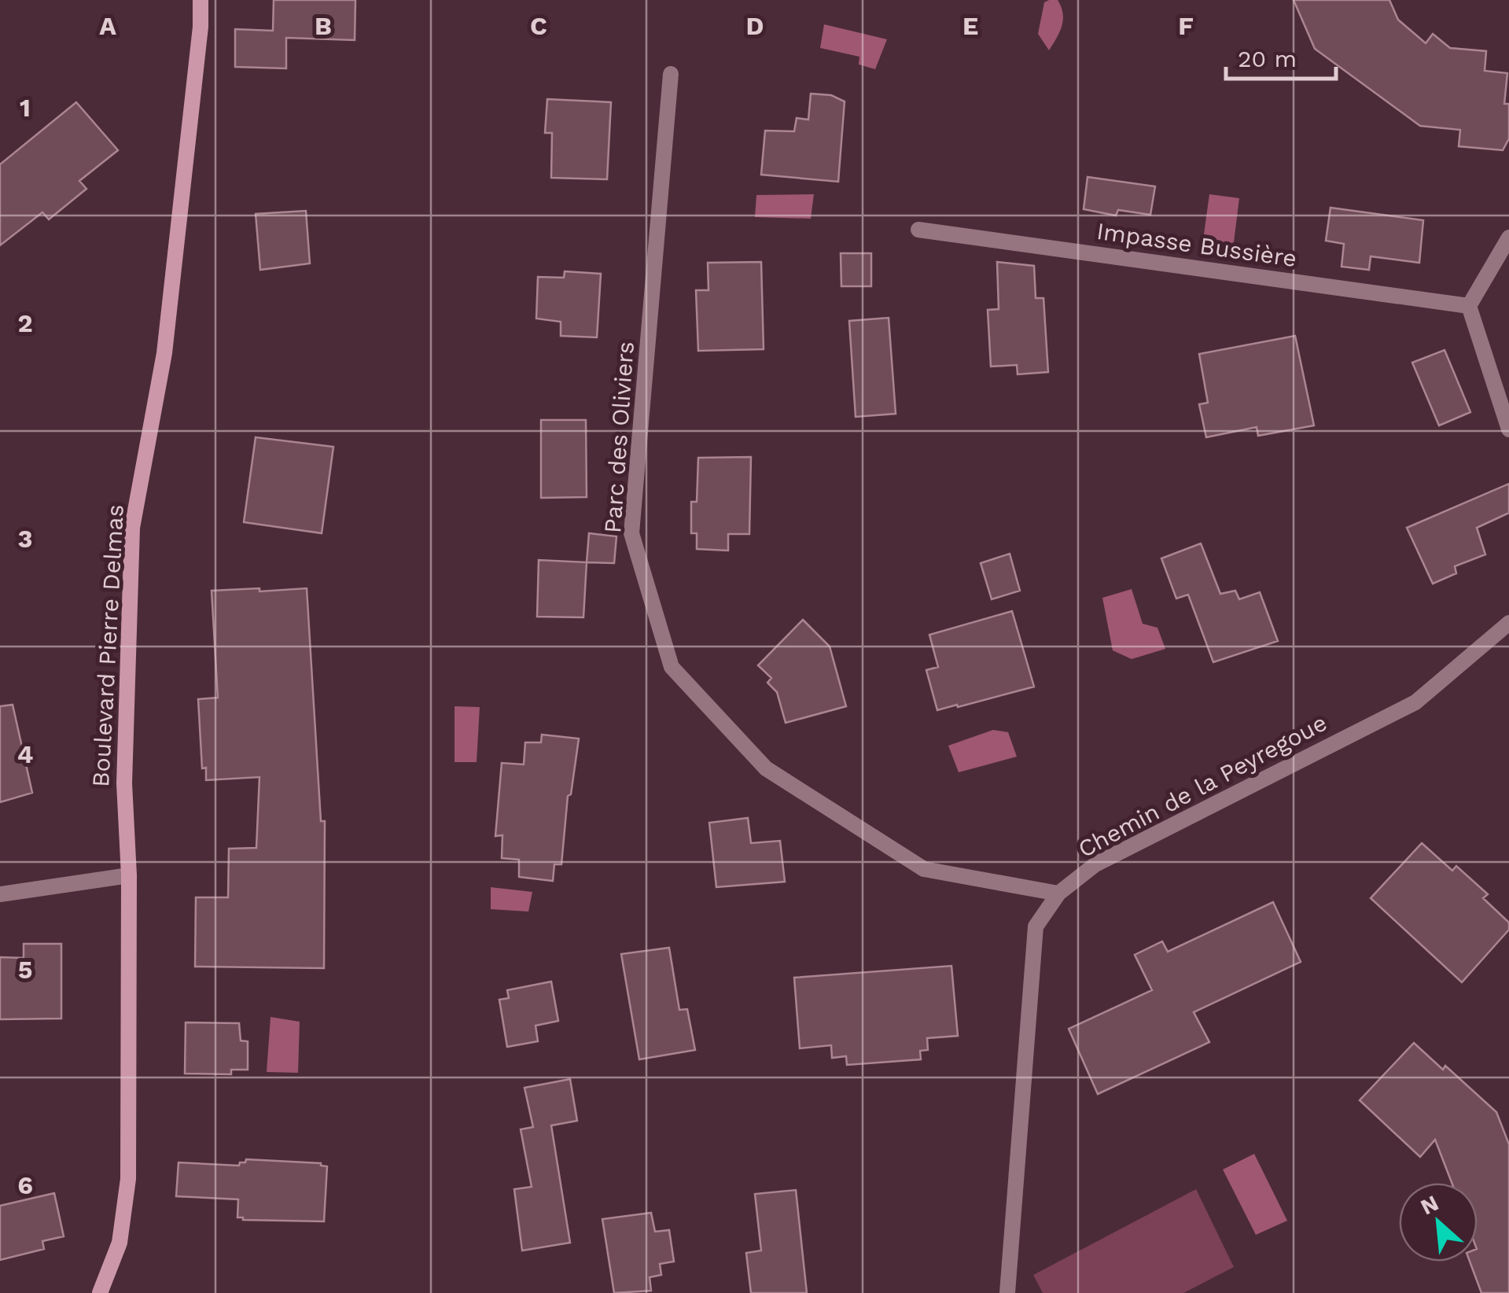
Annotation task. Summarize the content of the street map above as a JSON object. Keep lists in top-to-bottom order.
{
  "streets": {
    "street": [
      "Impasse Bussière",
      "Parc des Oliviers",
      "Boulevard Pierre Delmas",
      "Chemin de la Peyregoue"
    ]
  },
  "crossings": [
    ["Parc des Oliviers", "Chemin de la Peyregoue"]
  ],
  "scale_bar": "20 m",
  "north": "top left",
  "grid": {
    "columns": [
      "A",
      "B",
      "C",
      "D",
      "E",
      "F"
    ],
    "rows": [
      "1",
      "2",
      "3",
      "4",
      "5",
      "6"
    ]
  }
}
